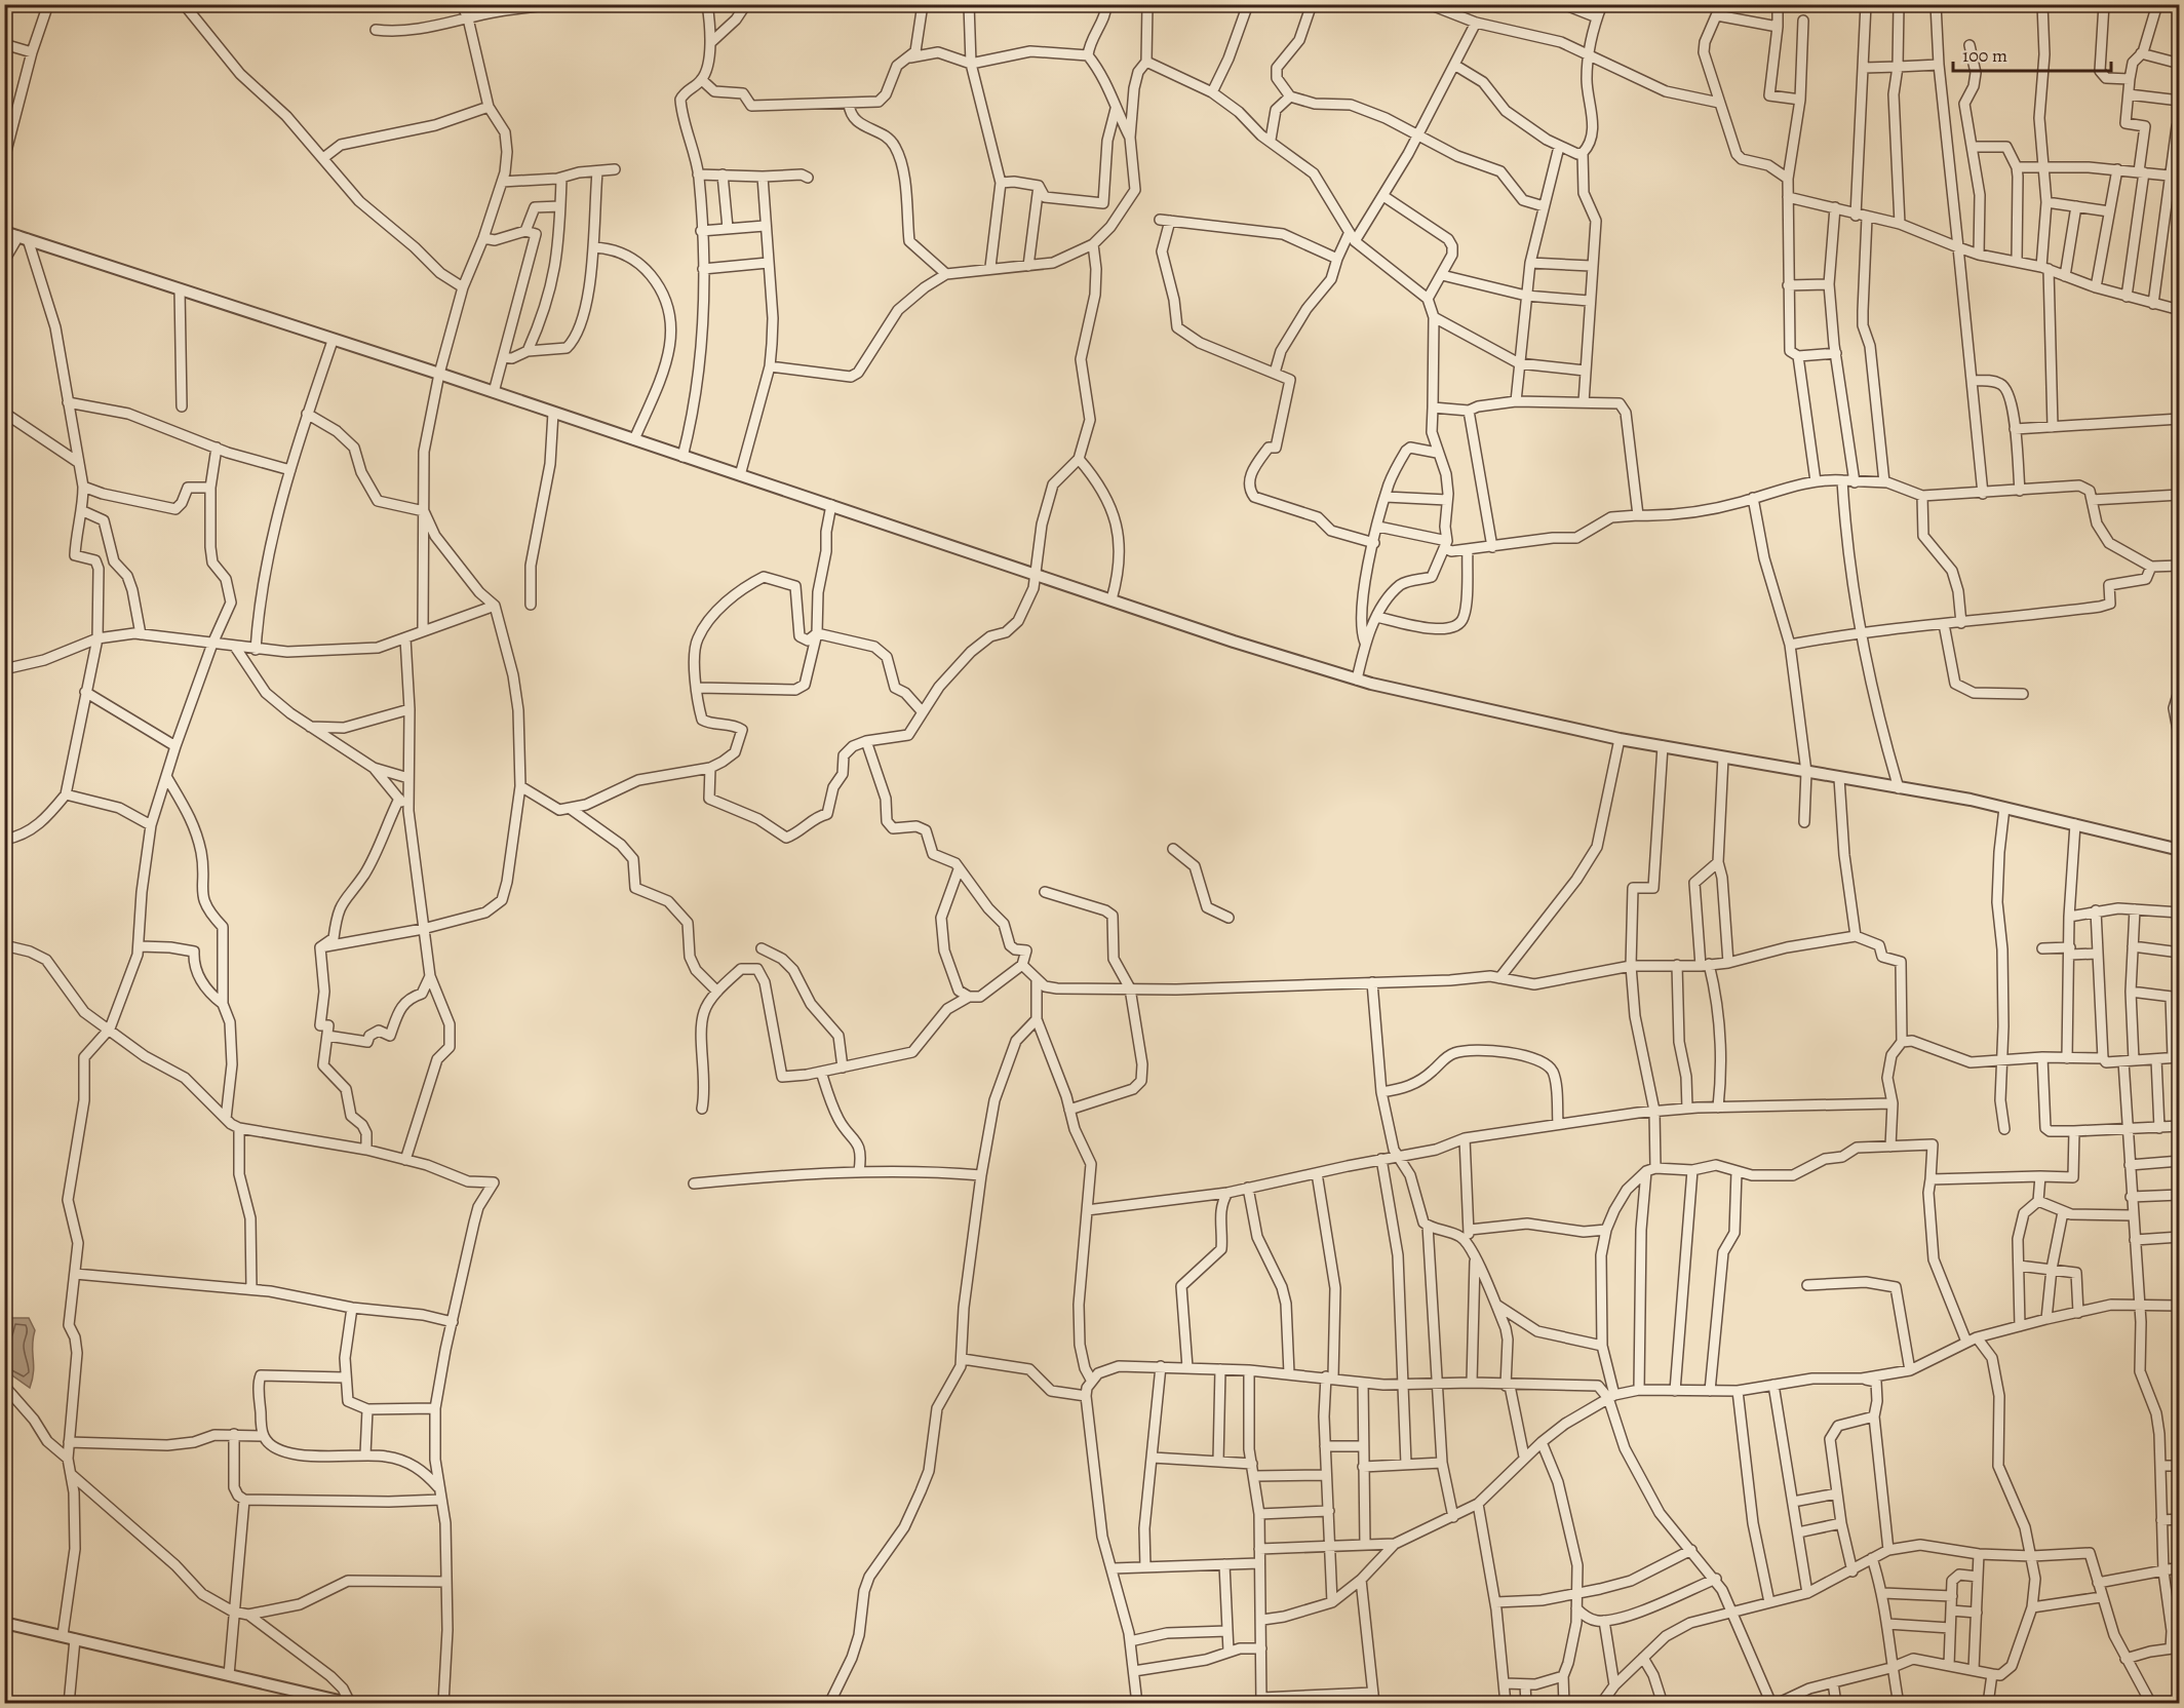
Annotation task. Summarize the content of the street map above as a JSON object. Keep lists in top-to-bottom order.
{
  "scale_bar": "100 m"
}
